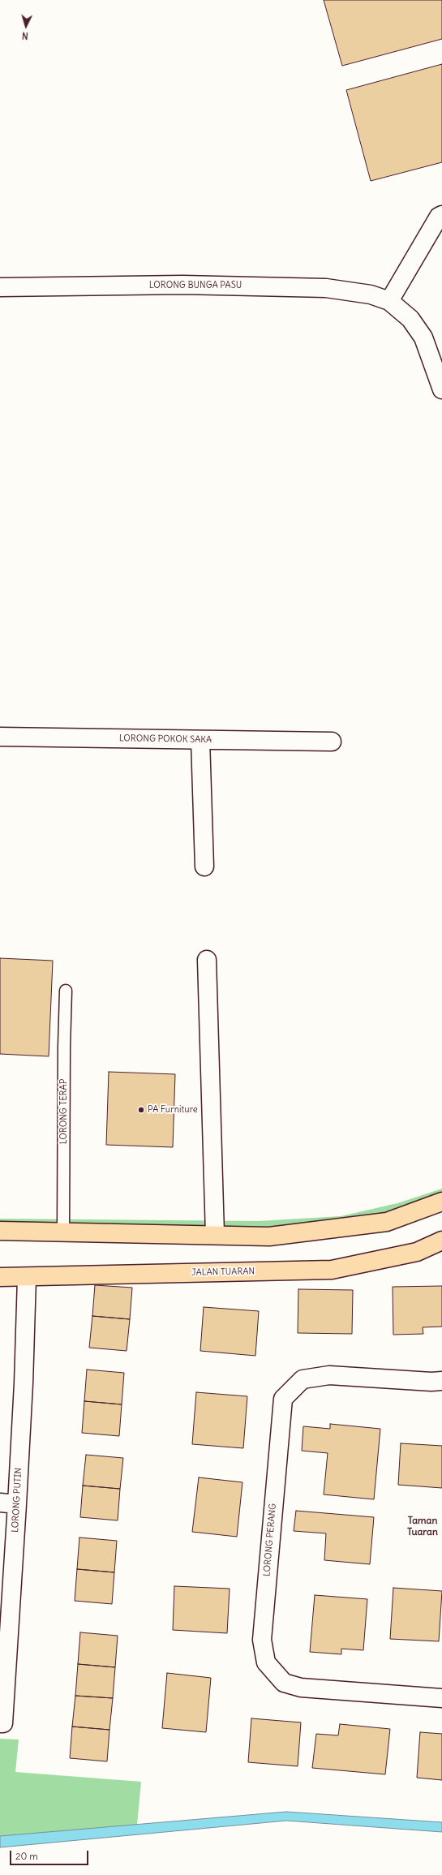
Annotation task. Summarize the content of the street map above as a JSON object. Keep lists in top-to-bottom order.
{
  "streets": {
    "main road": ["JALAN TUARAN"],
    "street": [
      "LORONG BUNGA PASU",
      "LORONG POKOK SAKA",
      "LORONG PUTIN",
      "LORONG PERANG"
    ],
    "lane": ["LORONG TERAP"]
  },
  "crossings": [
    ["JALAN TUARAN", "LORONG PUTIN"]
  ],
  "districts": ["Taman Tuaran"],
  "places": ["PA Furniture"],
  "scale_bar": "20 m",
  "north": "bottom"
}
